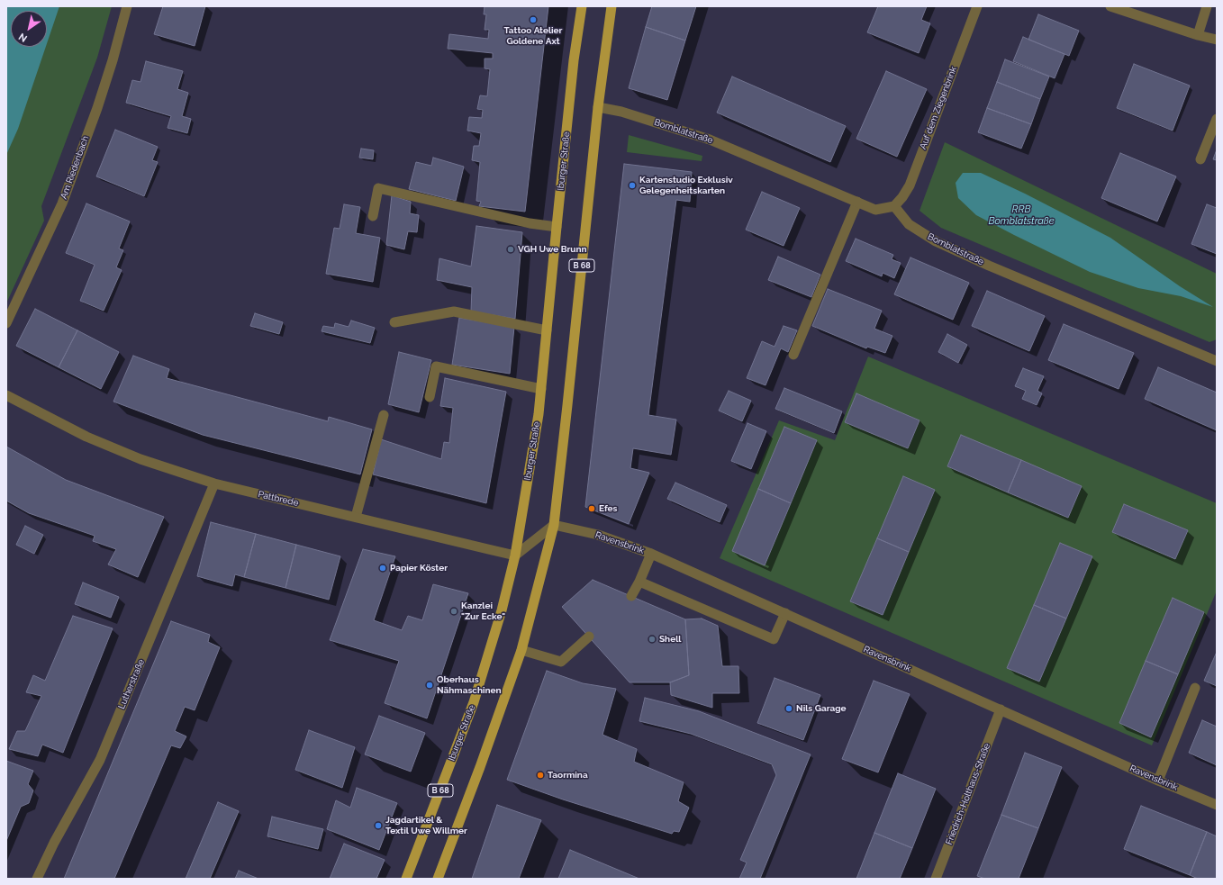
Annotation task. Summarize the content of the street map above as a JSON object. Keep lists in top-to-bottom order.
{
  "streets": {
    "main road": ["Iburger Straße", "B 68"],
    "street": [
      "Auf dem Ziegenbrink",
      "Bomblatstraße",
      "Am Riedenbach",
      "Pattbrede",
      "Ravensbrink",
      "Lutherstraße",
      "Friedrich-Holthaus-Straße"
    ]
  },
  "crossings": [
    ["Auf dem Ziegenbrink", "Bomblatstraße"],
    ["Bomblatstraße", "B 68"],
    ["Iburger Straße", "Pattbrede"],
    ["B 68", "Ravensbrink"],
    ["Pattbrede", "Lutherstraße"],
    ["Ravensbrink", "Friedrich-Holthaus-Straße"]
  ],
  "water": ["RRB Bomblatstraße"],
  "places": [
    "Tattoo Atelier Goldene Axt",
    "Kartenstudio Exklusiv Gelegenheitskarten",
    "VGH Uwe Brunn",
    "Efes",
    "Papier Köster",
    "Kanzlei \"Zur Ecke\"",
    "Shell",
    "Oberhaus Nähmaschinen",
    "Nils Garage",
    "Taormina",
    "Jagdartikel & Textil Uwe Willmer"
  ],
  "north": "bottom left"
}
